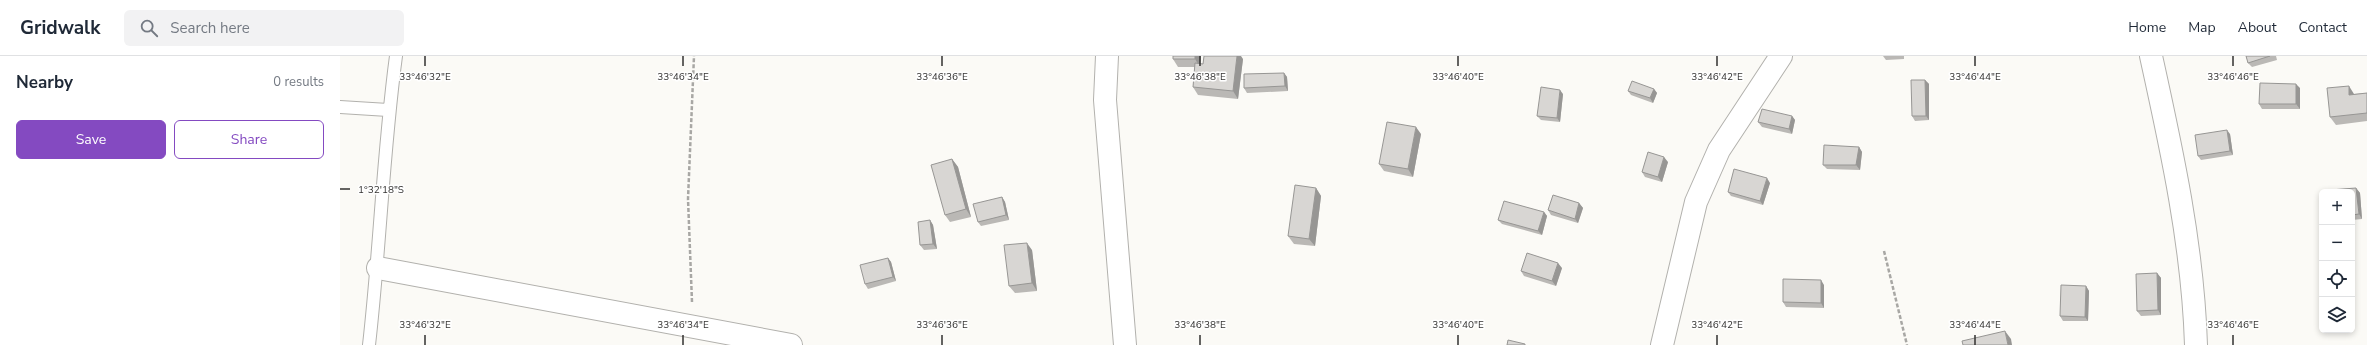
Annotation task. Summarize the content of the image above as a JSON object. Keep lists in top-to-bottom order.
{
  "page": {
    "header": "Gridwalk",
    "search": "Search here",
    "nav": [
      "Home",
      "Map",
      "About",
      "Contact"
    ],
    "heading": ["Nearby", "0 results"],
    "buttons": ["Save", "Share"],
    "map_buttons": ["+", "−"]
  },
  "coordinates": [
    "33°46'32\"E",
    "33°46'34\"E",
    "33°46'36\"E",
    "33°46'38\"E",
    "33°46'40\"E",
    "33°46'42\"E",
    "33°46'44\"E",
    "33°46'46\"E",
    "1°32'18\"S"
  ]
}
